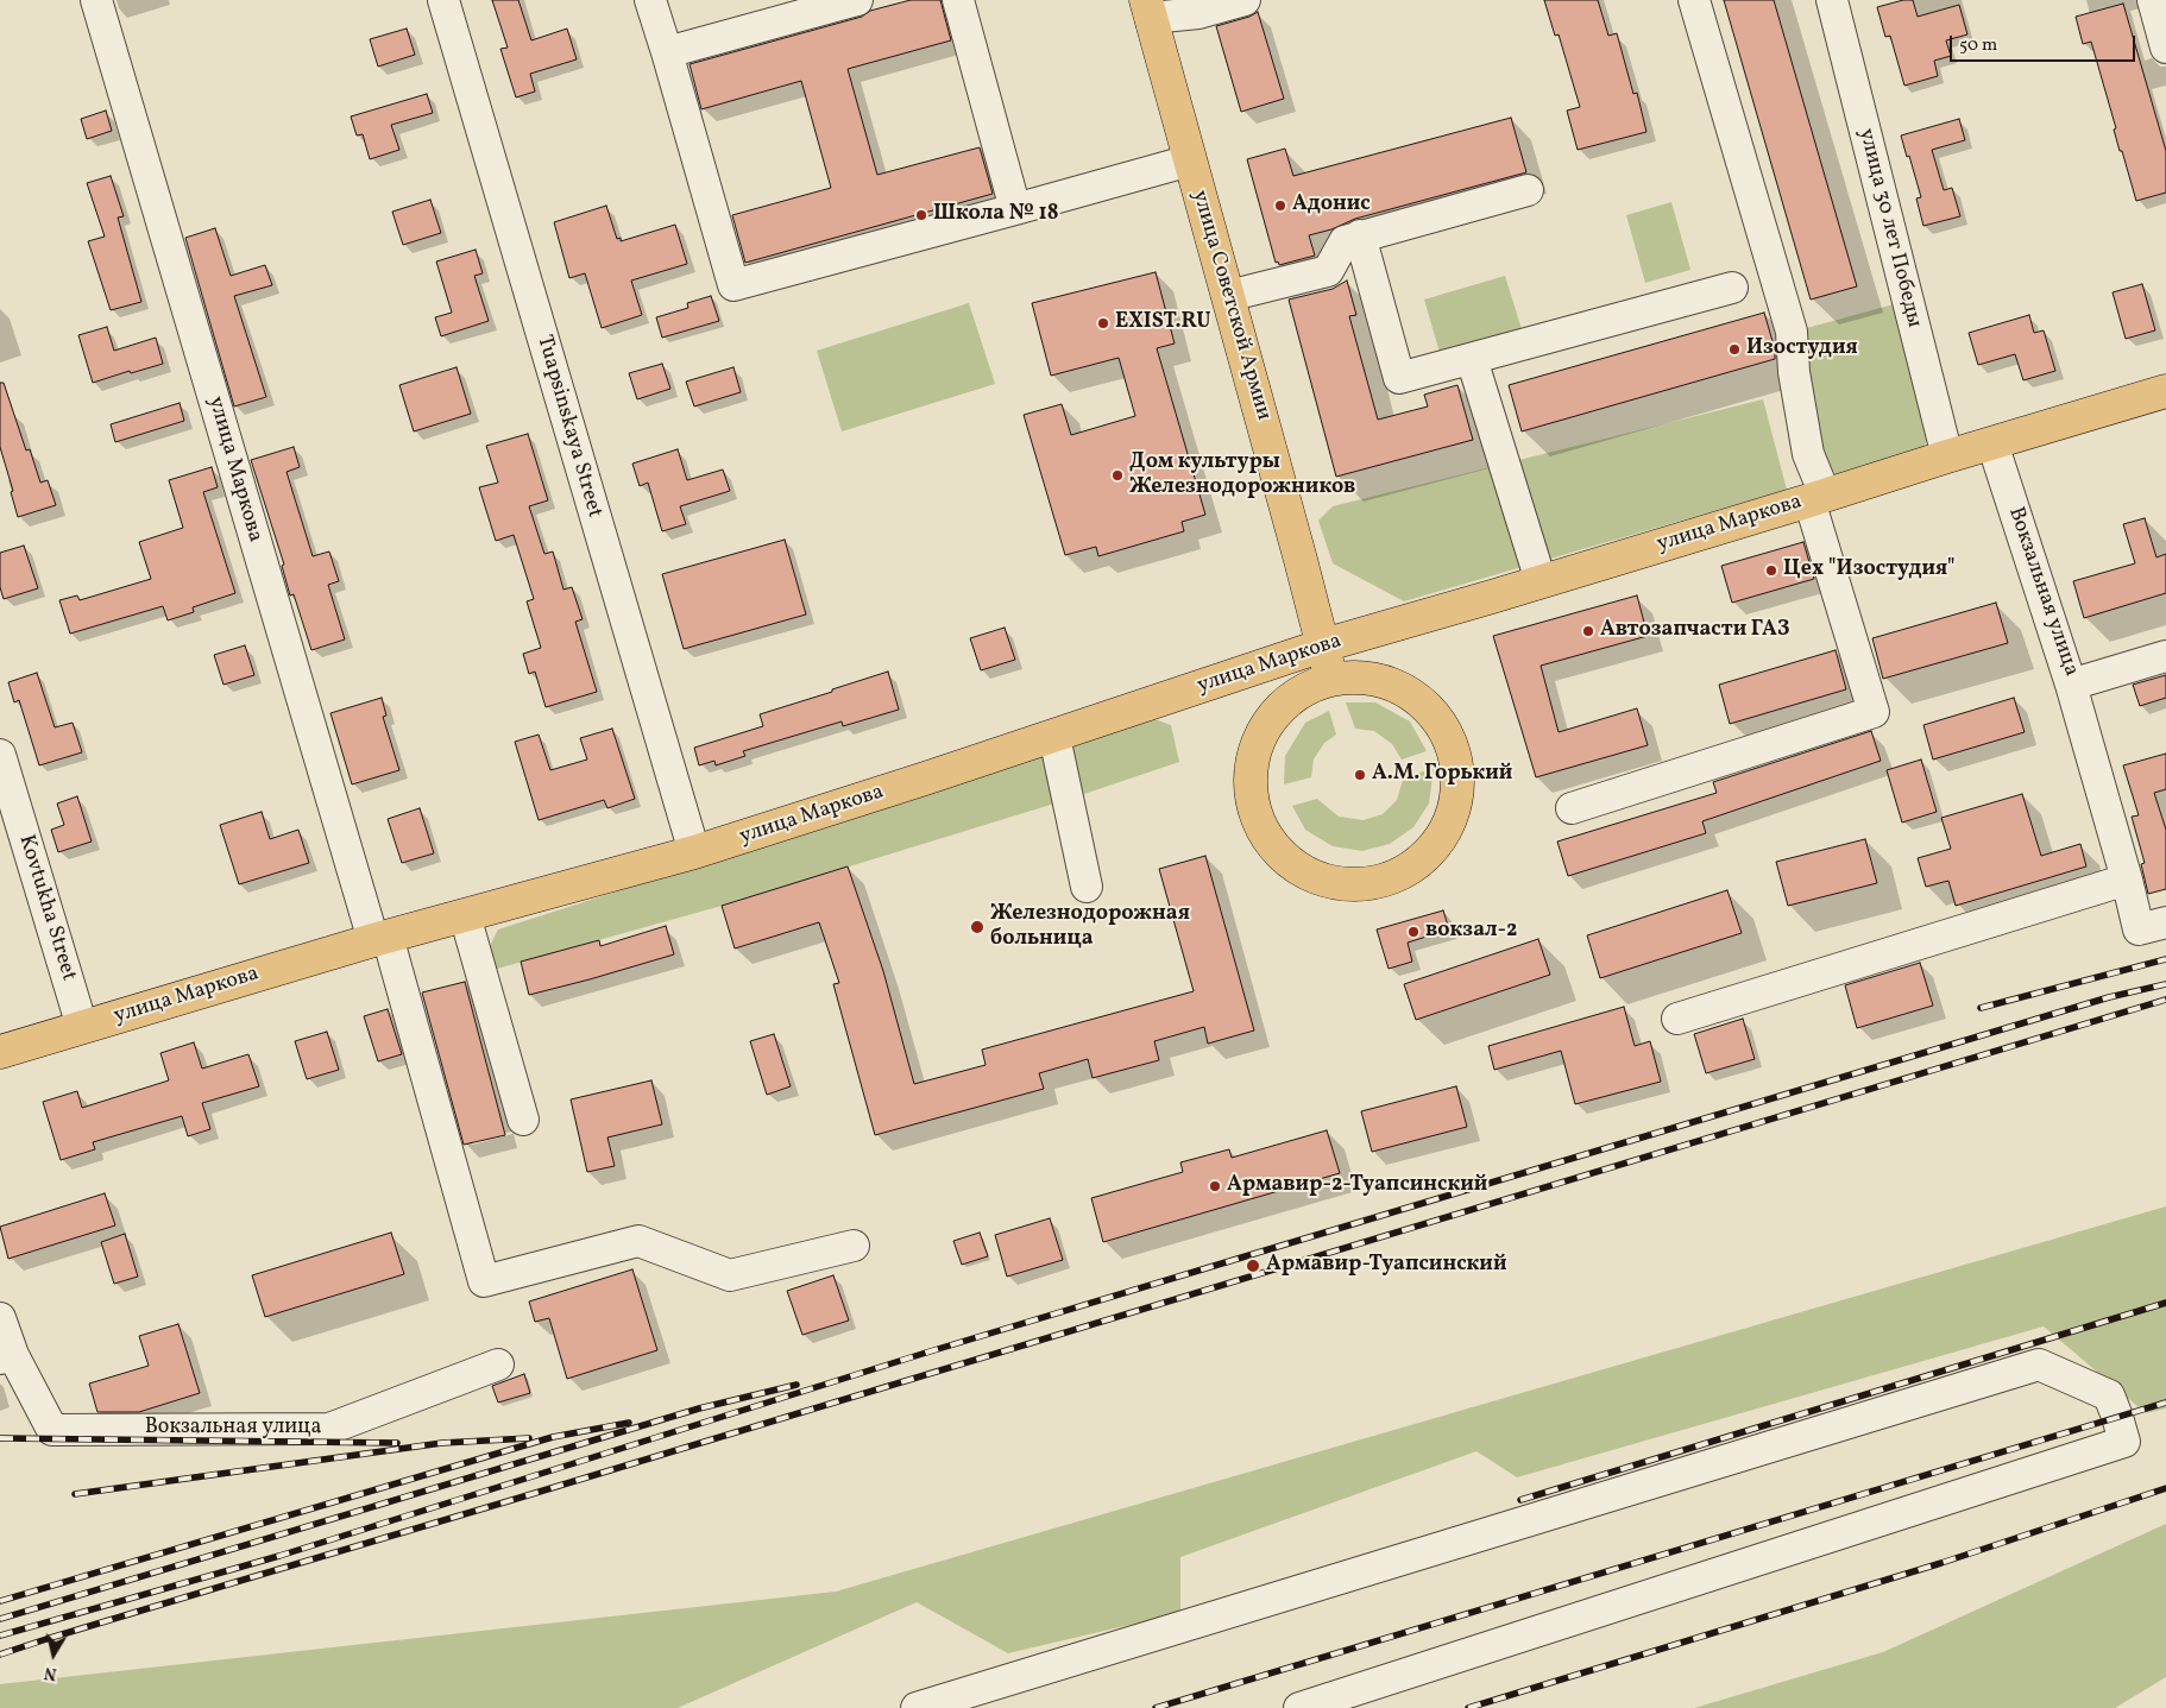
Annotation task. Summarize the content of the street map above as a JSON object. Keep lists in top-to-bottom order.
{
  "streets": {
    "main road": ["улица Советской Армии", "улица Маркова"],
    "street": [
      "улица 30 лет Победы",
      "Tuapsinskaya Street",
      "Вокзальная улица",
      "Kovtukha Street"
    ]
  },
  "crossings": [
    ["улица 30 лет Победы", "улица Маркова"],
    ["улица Советской Армии", "улица Маркова"],
    ["Tuapsinskaya Street", "улица Маркова"],
    ["улица Маркова", "Вокзальная улица"],
    ["улица Маркова", "Kovtukha Street"]
  ],
  "places": [
    "Адонис",
    "Школа № 18",
    "EXIST.RU",
    "Изостудия",
    "Дом культуры Железнодорожников",
    "Цех \"Изостудия\"",
    "Автозапчасти ГАЗ",
    "А.М. Горький",
    "Железнодорожная больница",
    "вокзал-2",
    "Армавир-2-Туапсинский",
    "Армавир-Туапсинский"
  ],
  "scale_bar": "50 m",
  "north": "bottom"
}
